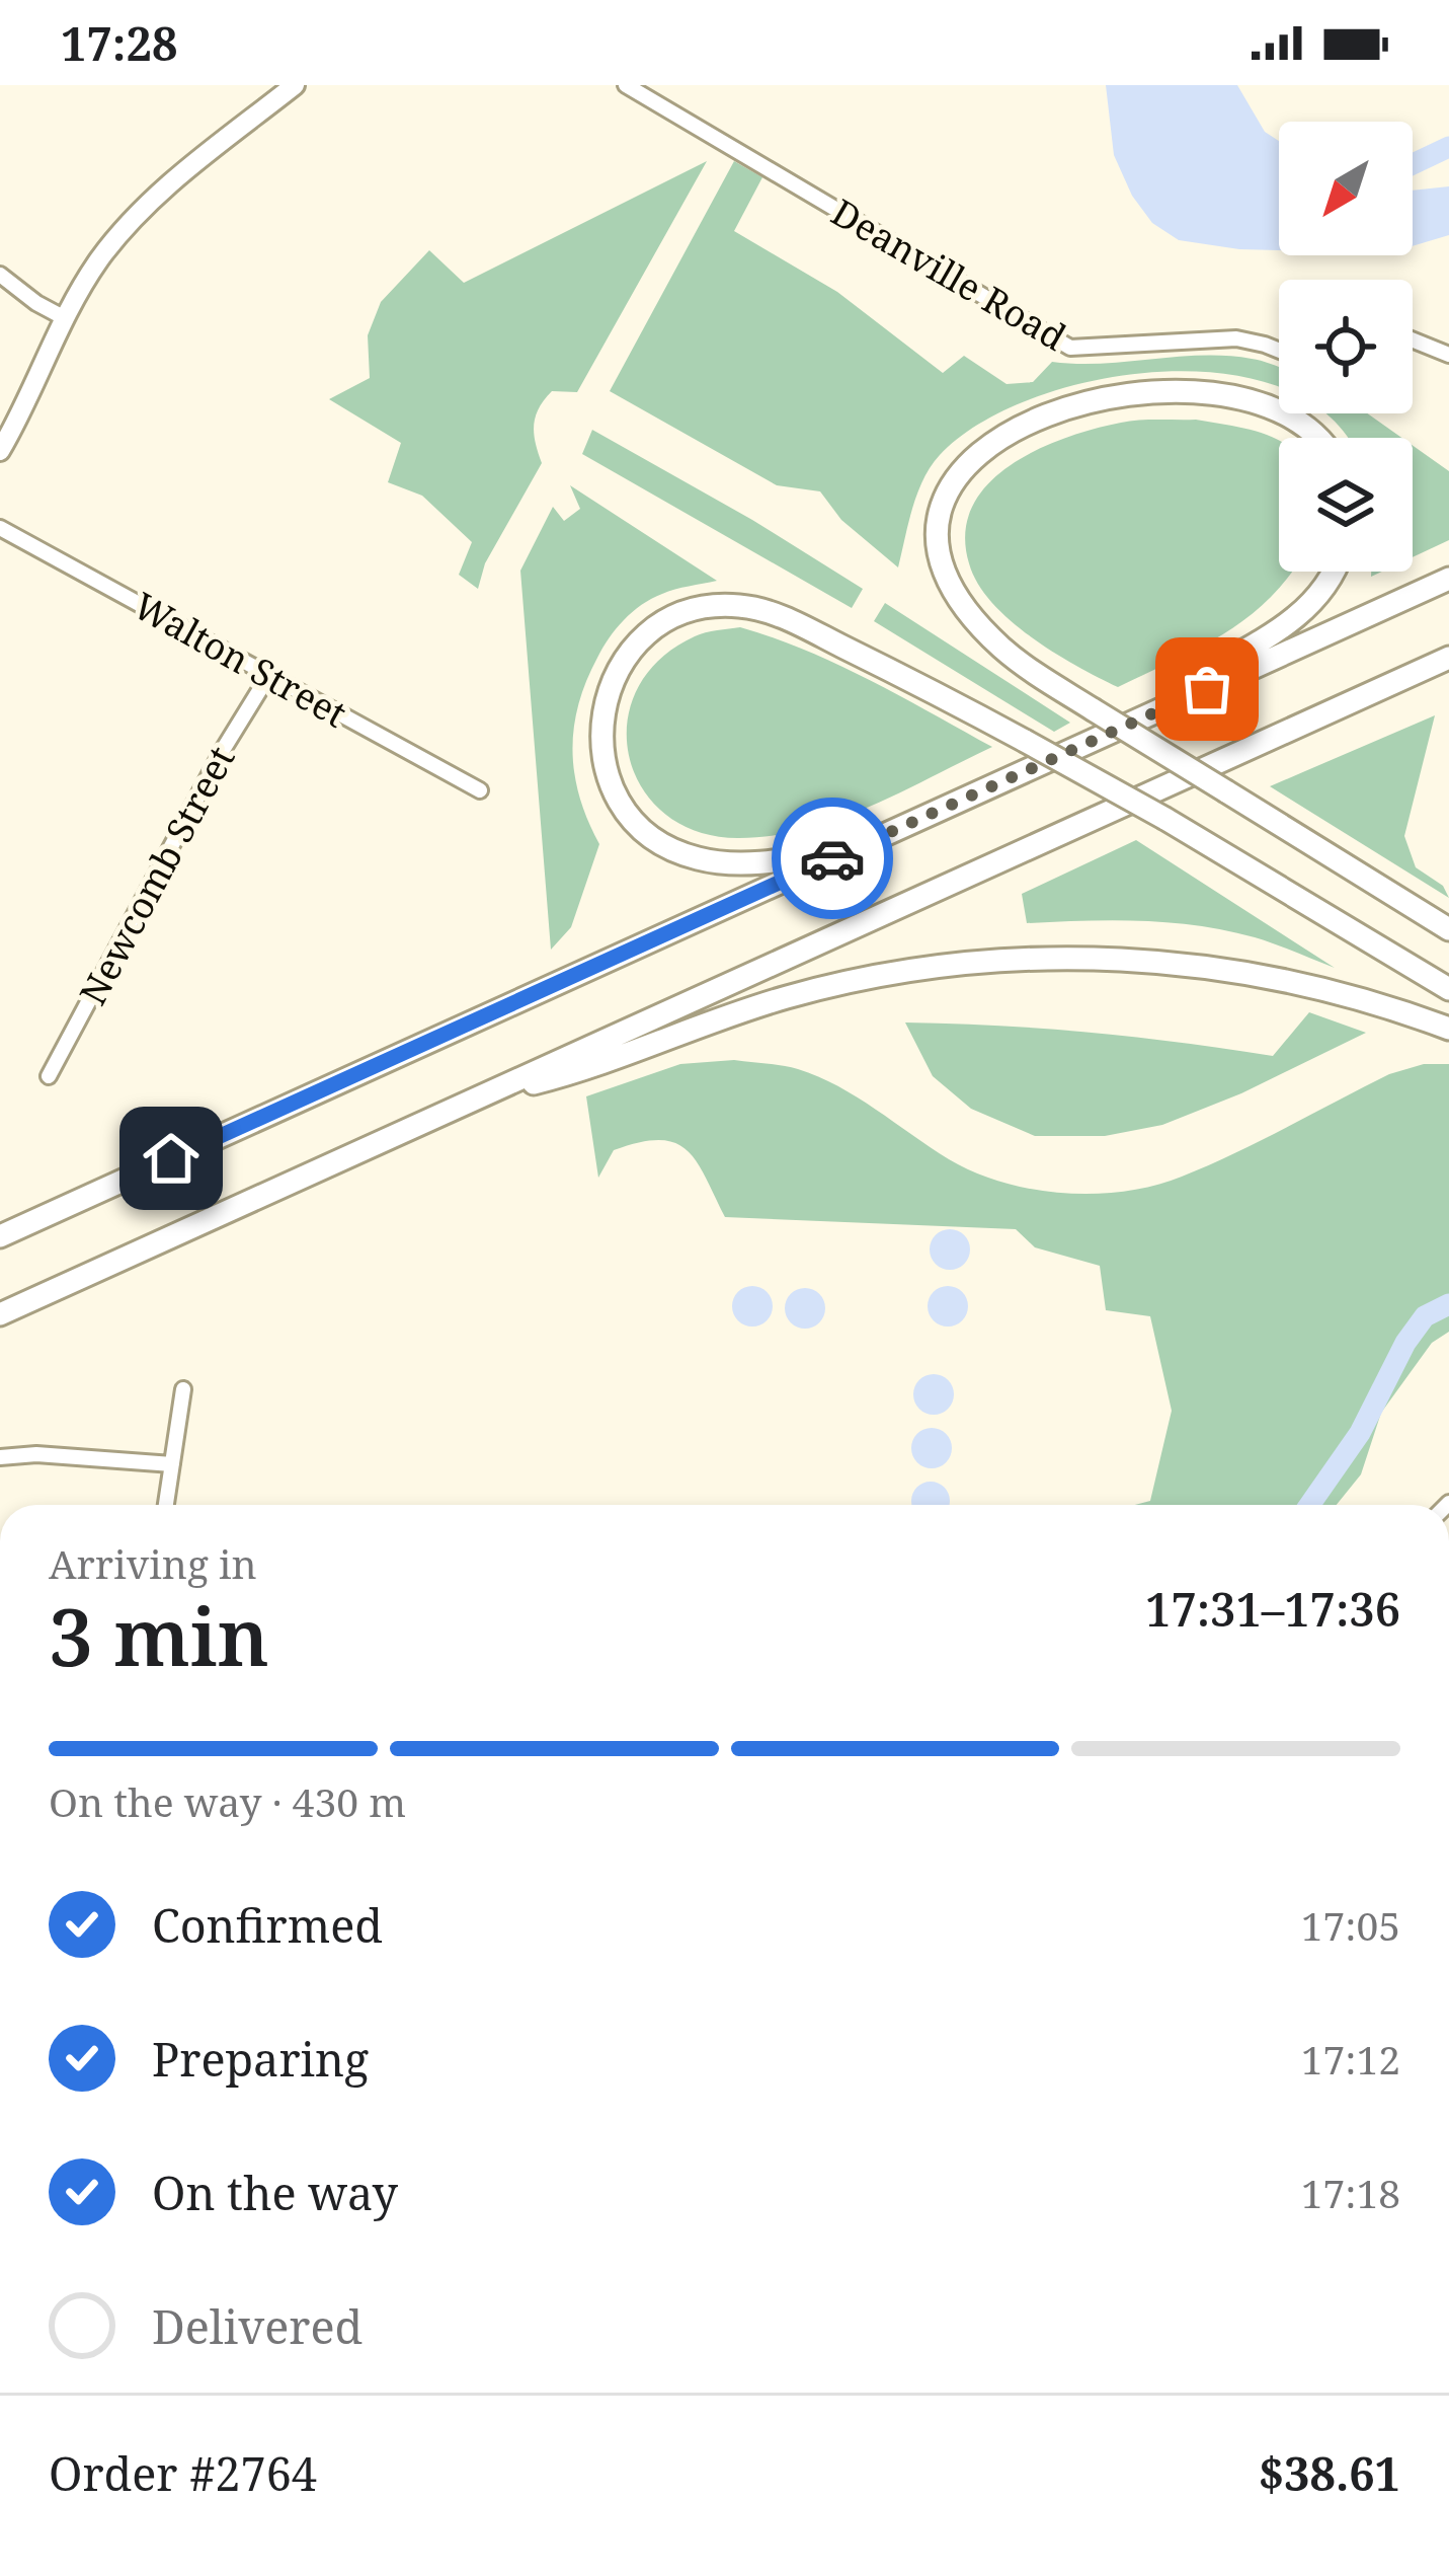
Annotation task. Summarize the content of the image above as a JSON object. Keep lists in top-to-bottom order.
{
  "streets": {
    "street": ["Deanville Road", "Walton Street", "Newcomb Street"]
  },
  "crossings": [
    ["Walton Street", "Newcomb Street"]
  ],
  "north": "bottom left",
  "page": {
    "status": "17:28",
    "heading": ["3 min", "Arriving in", "17:31–17:36"],
    "panel": ["Order #2764", "$38.61"],
    "bar": "On the way · 430 m",
    "list": [
      ["Confirmed", "17:05"],
      ["Preparing", "17:12"],
      ["On the way", "17:18"],
      "Delivered"
    ]
  }
}
